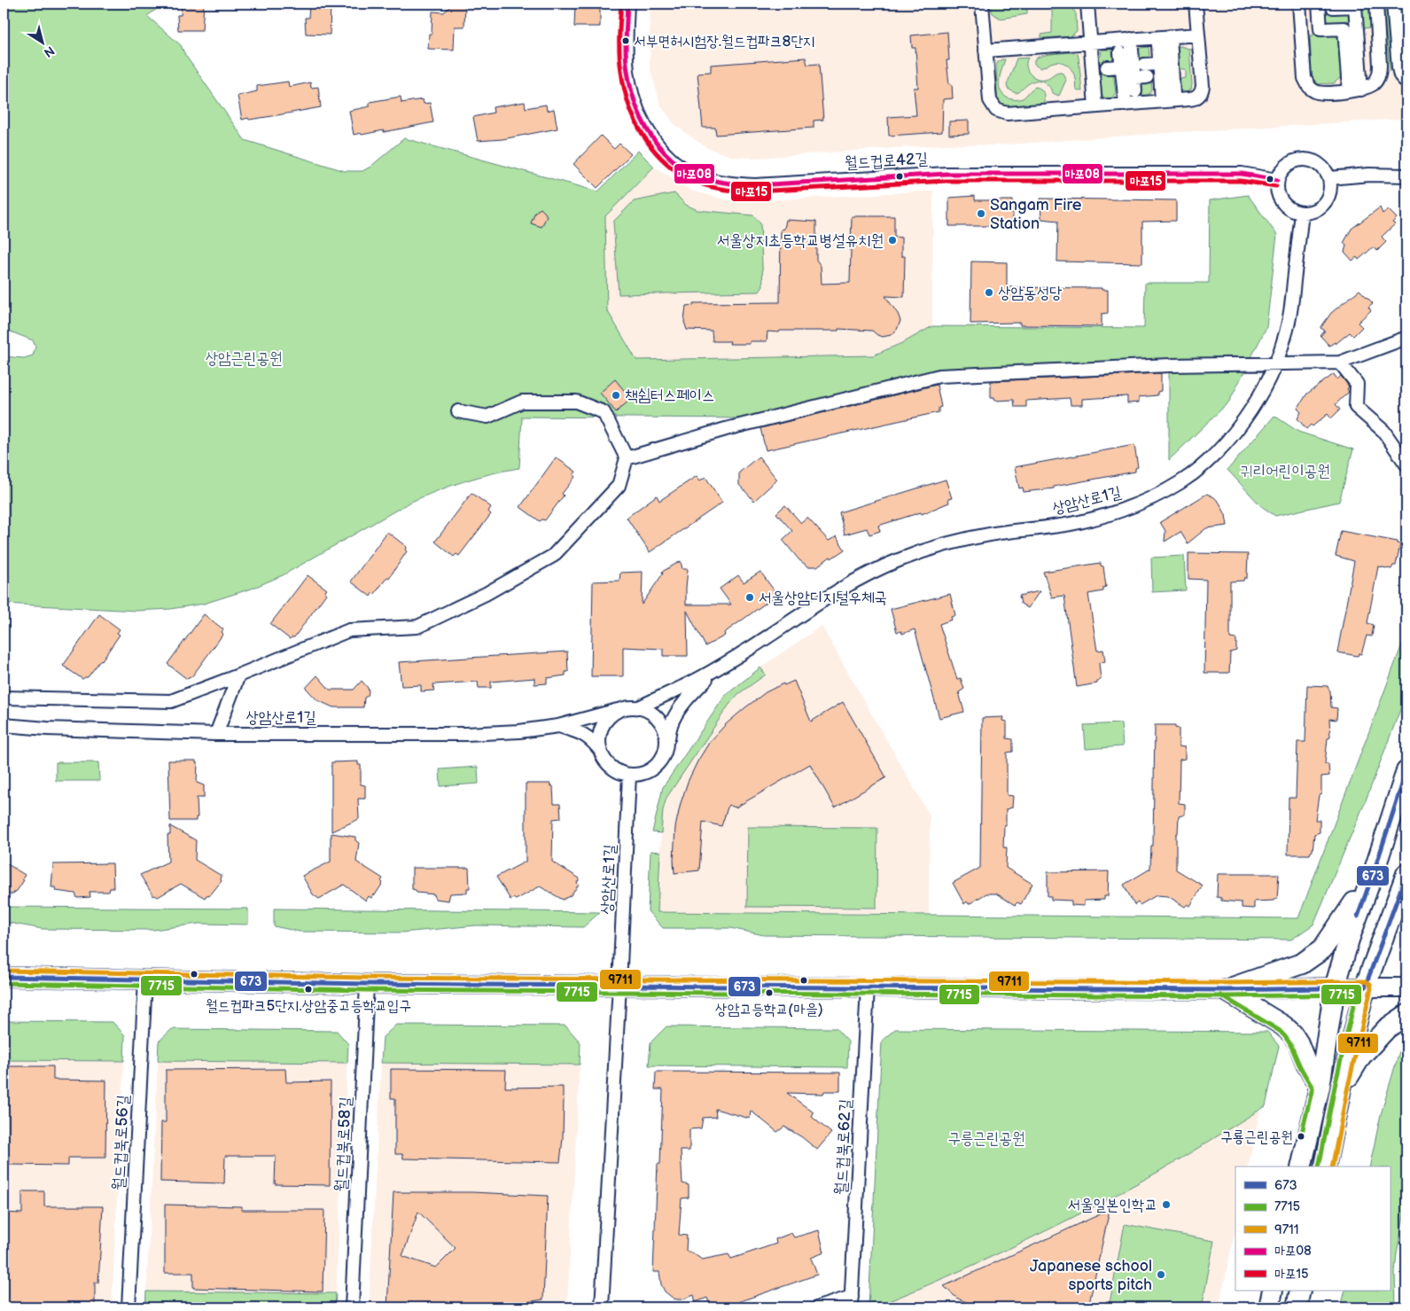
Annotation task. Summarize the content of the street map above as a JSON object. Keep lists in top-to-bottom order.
{
  "streets": {
    "street": [
      "월드컵로42길",
      "상암산로1길",
      "월드컵북로56길",
      "월드컵북로58길",
      "월드컵북로62길"
    ]
  },
  "crossings": [
    ["월드컵로42길", "상암산로1길"]
  ],
  "parks": ["상암근린공원", "귀리어린이공원", "구릉근린공원"],
  "places": [
    "서부면허시험장.월드컵파크8단지",
    "Sangam Fire Station",
    "서울상지초등학교병설유치원",
    "상암동성당",
    "책쉼터스페이스",
    "서울상암디지털우체국",
    "월드컵파크5단지.상암중고등학교입구",
    "상암고등학교(마을)",
    "구룡근린공원",
    "서울일본인학교",
    "Japanese school sports pitch"
  ],
  "lines": [
    "transit line 마포08",
    "transit line 마포15",
    "transit line 673",
    "transit line 9711",
    "transit line 7715"
  ],
  "legend": [
    "673",
    "7715",
    "9711",
    "마포08",
    "마포15"
  ],
  "north": "bottom right"
}
